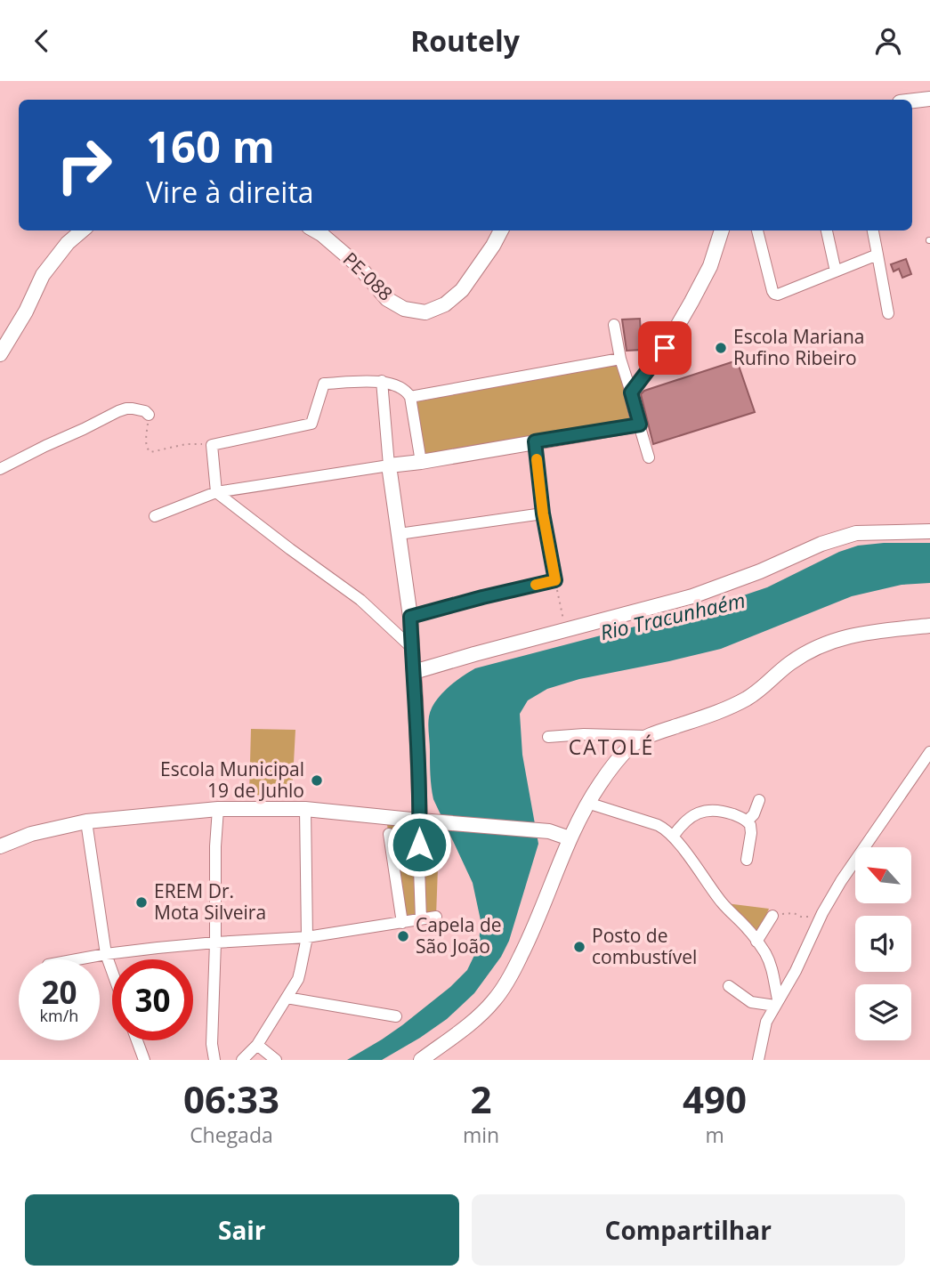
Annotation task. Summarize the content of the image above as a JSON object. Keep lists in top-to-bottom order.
{
  "streets": {
    "street": ["PE-088"]
  },
  "districts": ["CATOLÉ"],
  "water": ["Rio Tracunhaém"],
  "places": [
    "Escola Mariana Rufino Ribeiro",
    "Escola Municipal 19 de Juhlo",
    "EREM Dr. Mota Silveira",
    "Capela de São João",
    "Posto de combustível"
  ],
  "north": "top left",
  "page": {
    "header": "Routely",
    "turn": ["160 m", "Vire à direita"],
    "speed": "20 km/h",
    "limit": "30",
    "eta": [
      "06:33",
      "Chegada",
      "2",
      "min",
      "490",
      "m"
    ],
    "buttons": ["Sair", "Compartilhar"]
  }
}
